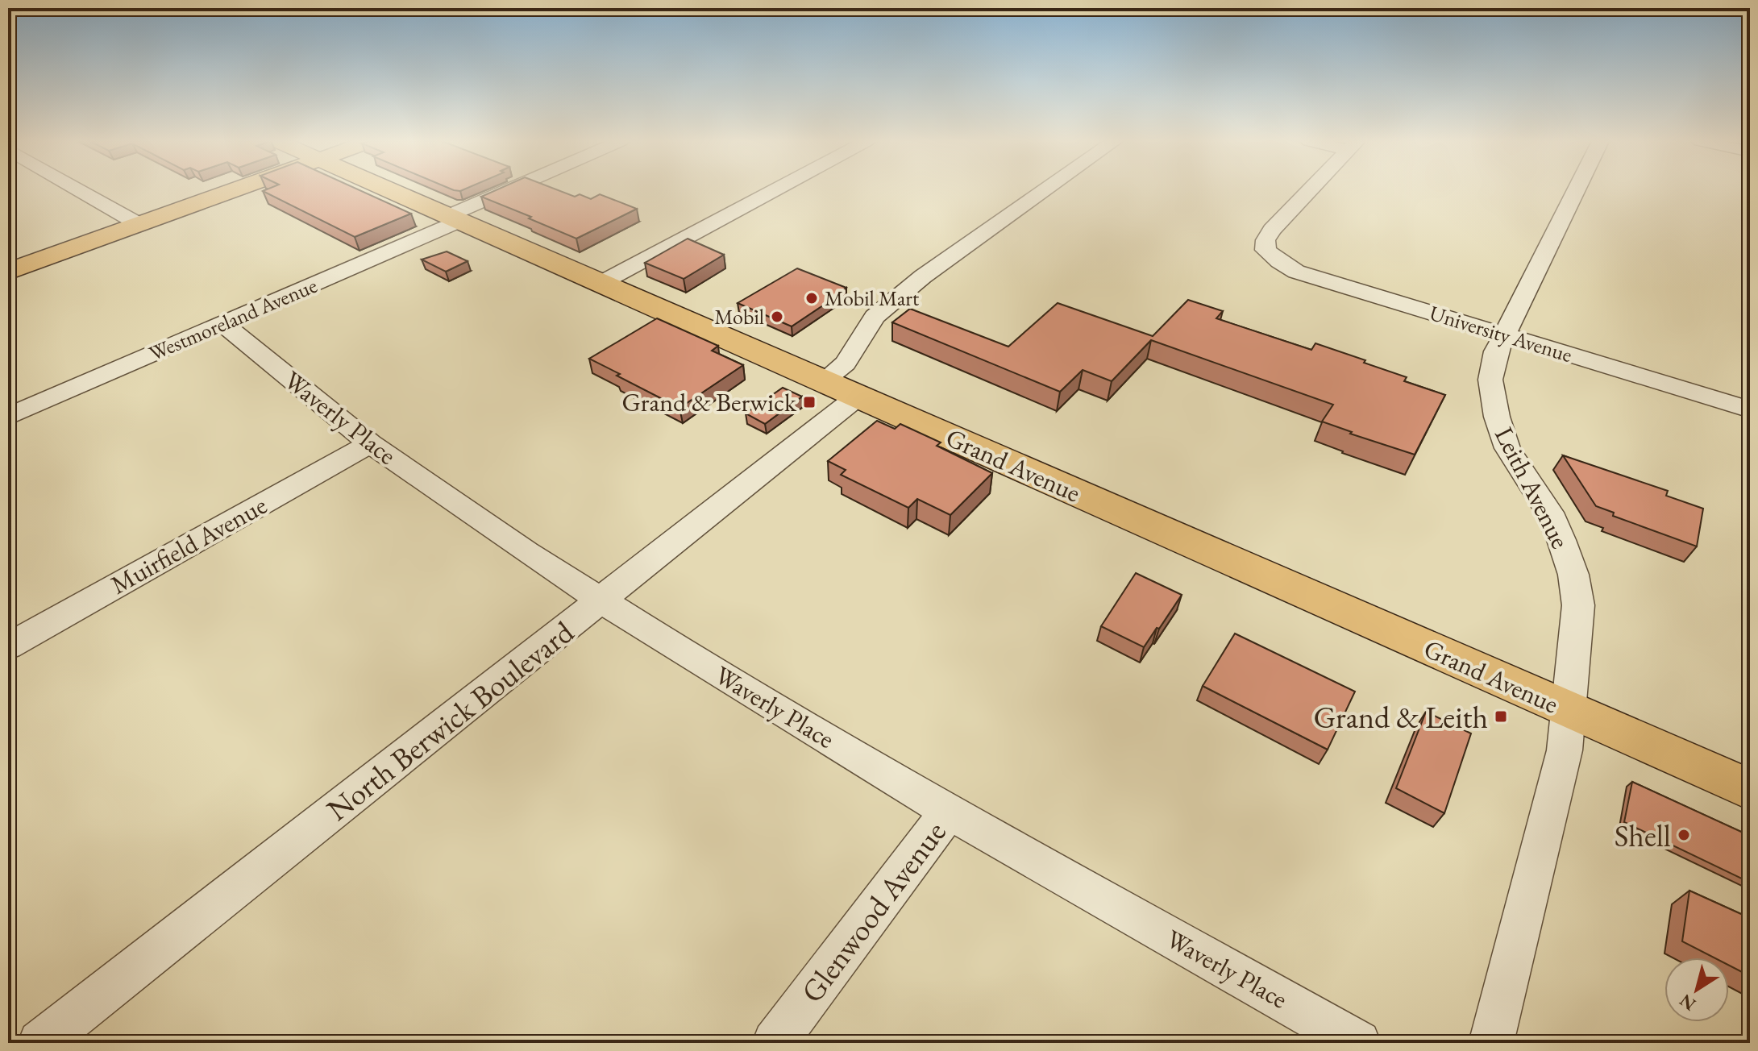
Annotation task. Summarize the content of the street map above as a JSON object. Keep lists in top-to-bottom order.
{
  "streets": {
    "main road": ["Grand Avenue"],
    "street": [
      "Westmoreland Avenue",
      "University Avenue",
      "Waverly Place",
      "Leith Avenue",
      "Muirfield Avenue",
      "North Berwick Boulevard",
      "Glenwood Avenue"
    ]
  },
  "crossings": [
    ["Westmoreland Avenue", "Waverly Place"],
    ["Westmoreland Avenue", "Grand Avenue"],
    ["University Avenue", "Leith Avenue"],
    ["Waverly Place", "Muirfield Avenue"],
    ["Waverly Place", "North Berwick Boulevard"],
    ["Waverly Place", "Glenwood Avenue"],
    ["Grand Avenue", "Leith Avenue"],
    ["Grand Avenue", "North Berwick Boulevard"]
  ],
  "places": {
    "other": ["Mobil Mart", "Mobil", "Shell"],
    "transit": ["Grand & Berwick", "Grand & Leith"]
  },
  "north": "bottom left"
}
